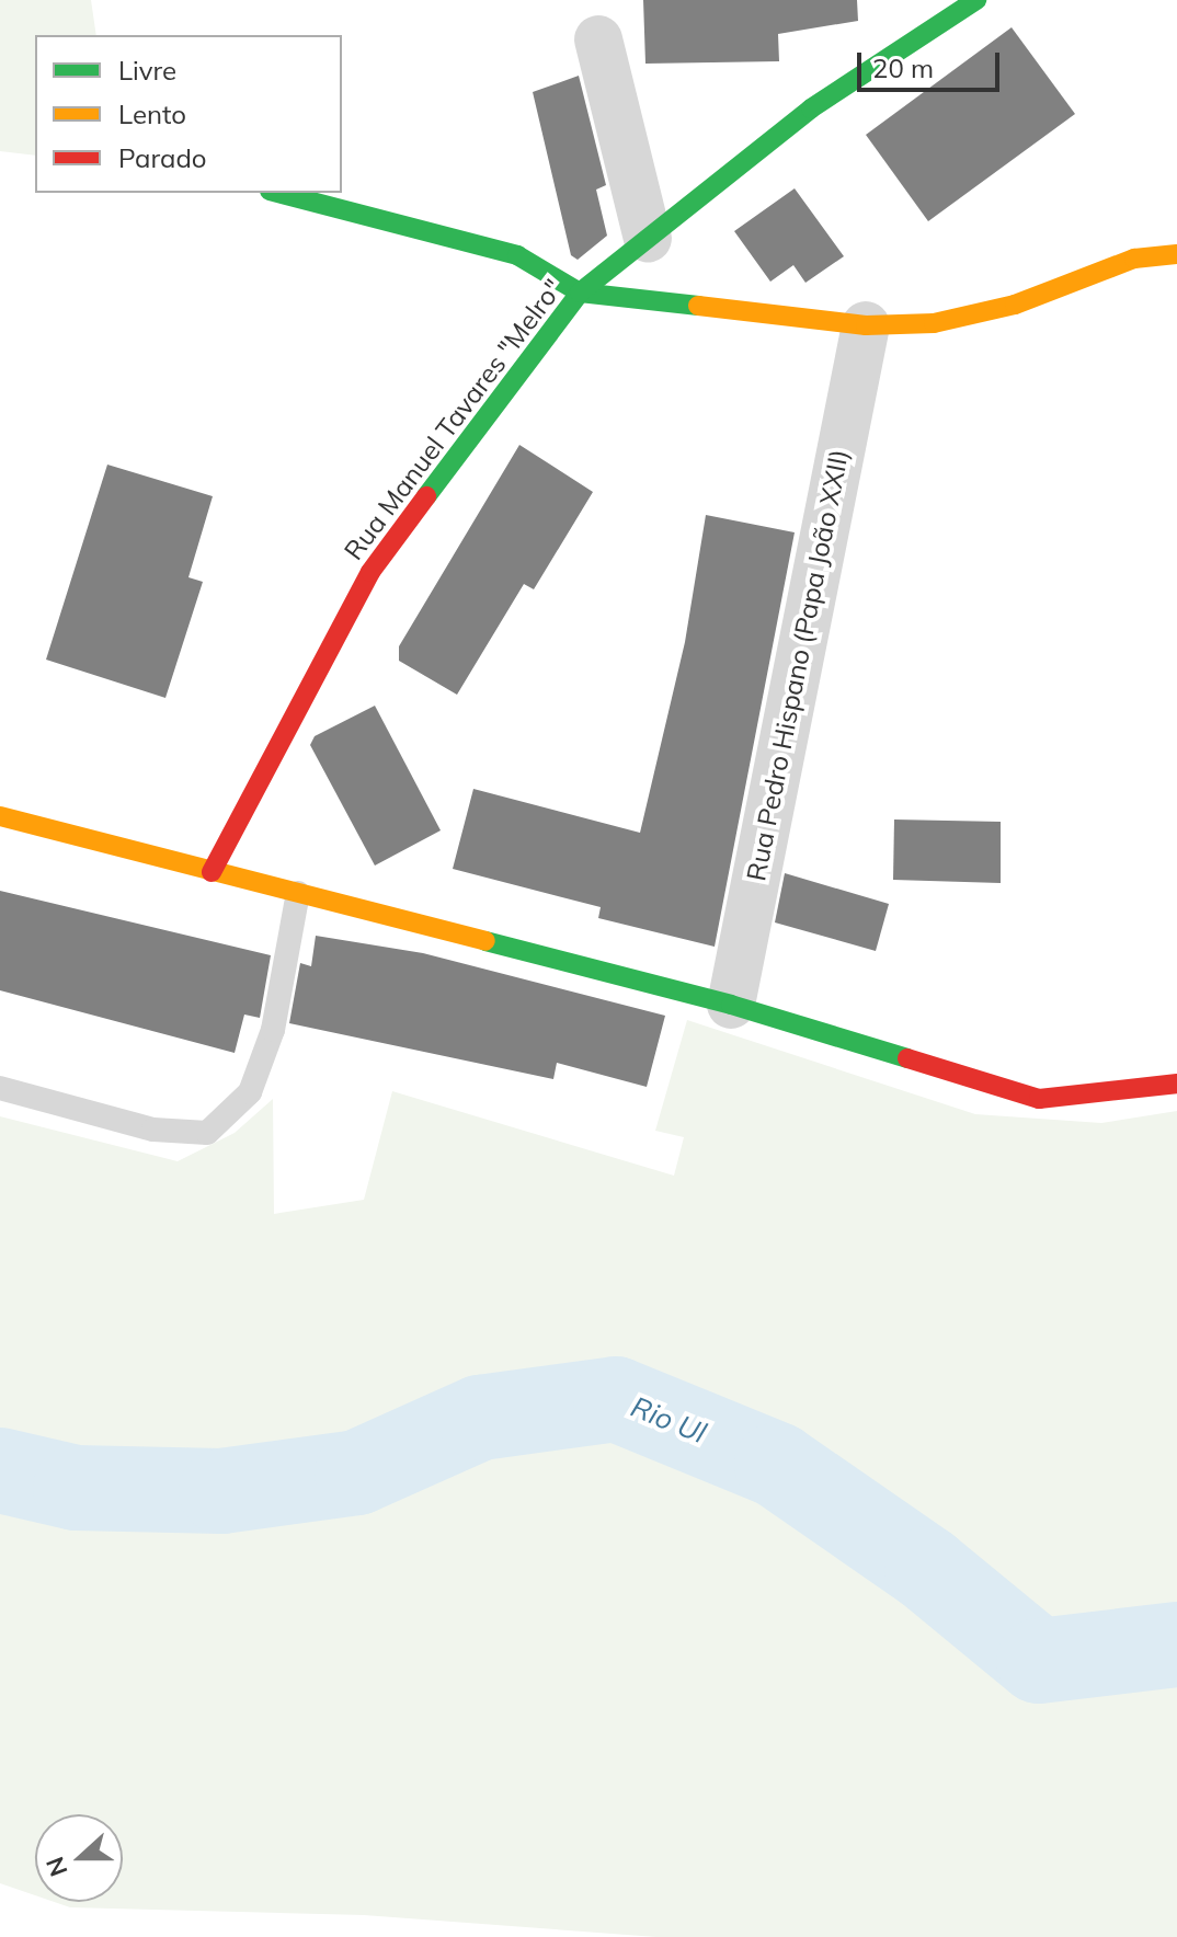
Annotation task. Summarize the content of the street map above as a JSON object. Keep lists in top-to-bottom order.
{
  "streets": {
    "street": ["Rua Manuel Tavares \"Melro\"", "Rua Pedro Hispano (Papa João XXII)"]
  },
  "water": ["Rio Ul"],
  "legend": ["Livre", "Lento", "Parado"],
  "scale_bar": "20 m",
  "north": "left"
}
